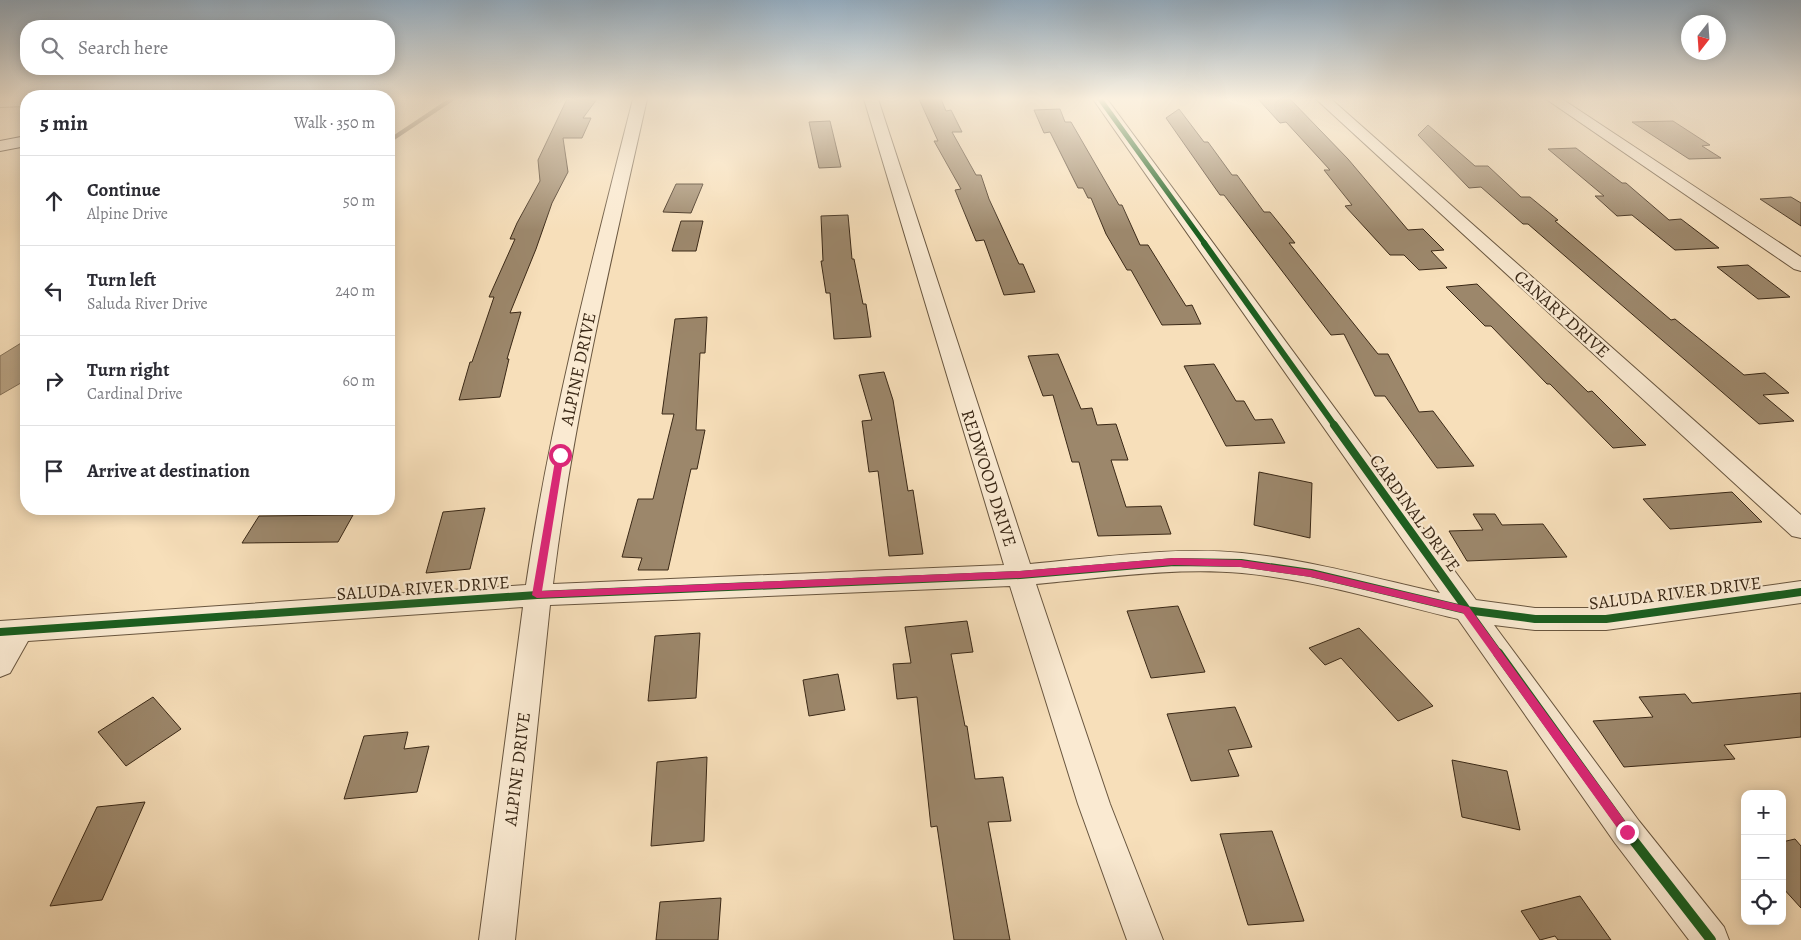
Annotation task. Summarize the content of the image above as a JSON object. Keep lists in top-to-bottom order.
{
  "streets": {
    "street": [
      "CANARY DRIVE",
      "ALPINE DRIVE",
      "REDWOOD DRIVE",
      "CARDINAL DRIVE",
      "SALUDA RIVER DRIVE"
    ]
  },
  "crossings": [
    ["ALPINE DRIVE", "SALUDA RIVER DRIVE"],
    ["REDWOOD DRIVE", "SALUDA RIVER DRIVE"],
    ["CARDINAL DRIVE", "SALUDA RIVER DRIVE"]
  ],
  "north": "bottom",
  "page": {
    "search": "Search here",
    "heading": ["5 min", "Walk · 350 m"],
    "list": [
      ["Continue", "Alpine Drive", "50 m"],
      ["Turn left", "Saluda River Drive", "240 m"],
      ["Turn right", "Cardinal Drive", "60 m"],
      "Arrive at destination"
    ],
    "map_buttons": ["+", "−"]
  }
}
